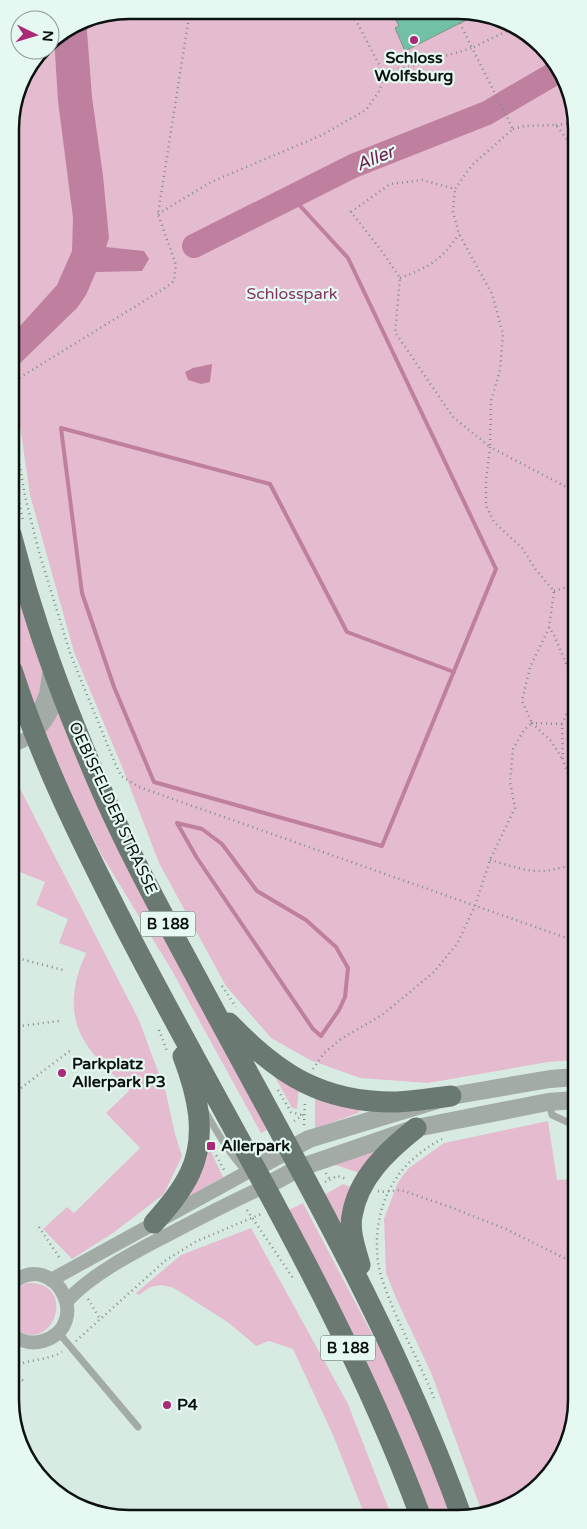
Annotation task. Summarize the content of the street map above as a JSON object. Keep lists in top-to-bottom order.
{
  "streets": {
    "main road": ["OEBISFELDER STRASSE", "B 188"]
  },
  "crossings": [
    ["OEBISFELDER STRASSE", "B 188"]
  ],
  "water": ["Aller"],
  "parks": ["Schlosspark"],
  "places": {
    "other": ["Schloss Wolfsburg", "Parkplatz Allerpark P3", "P4"],
    "transit": ["Allerpark"]
  },
  "north": "right"
}
